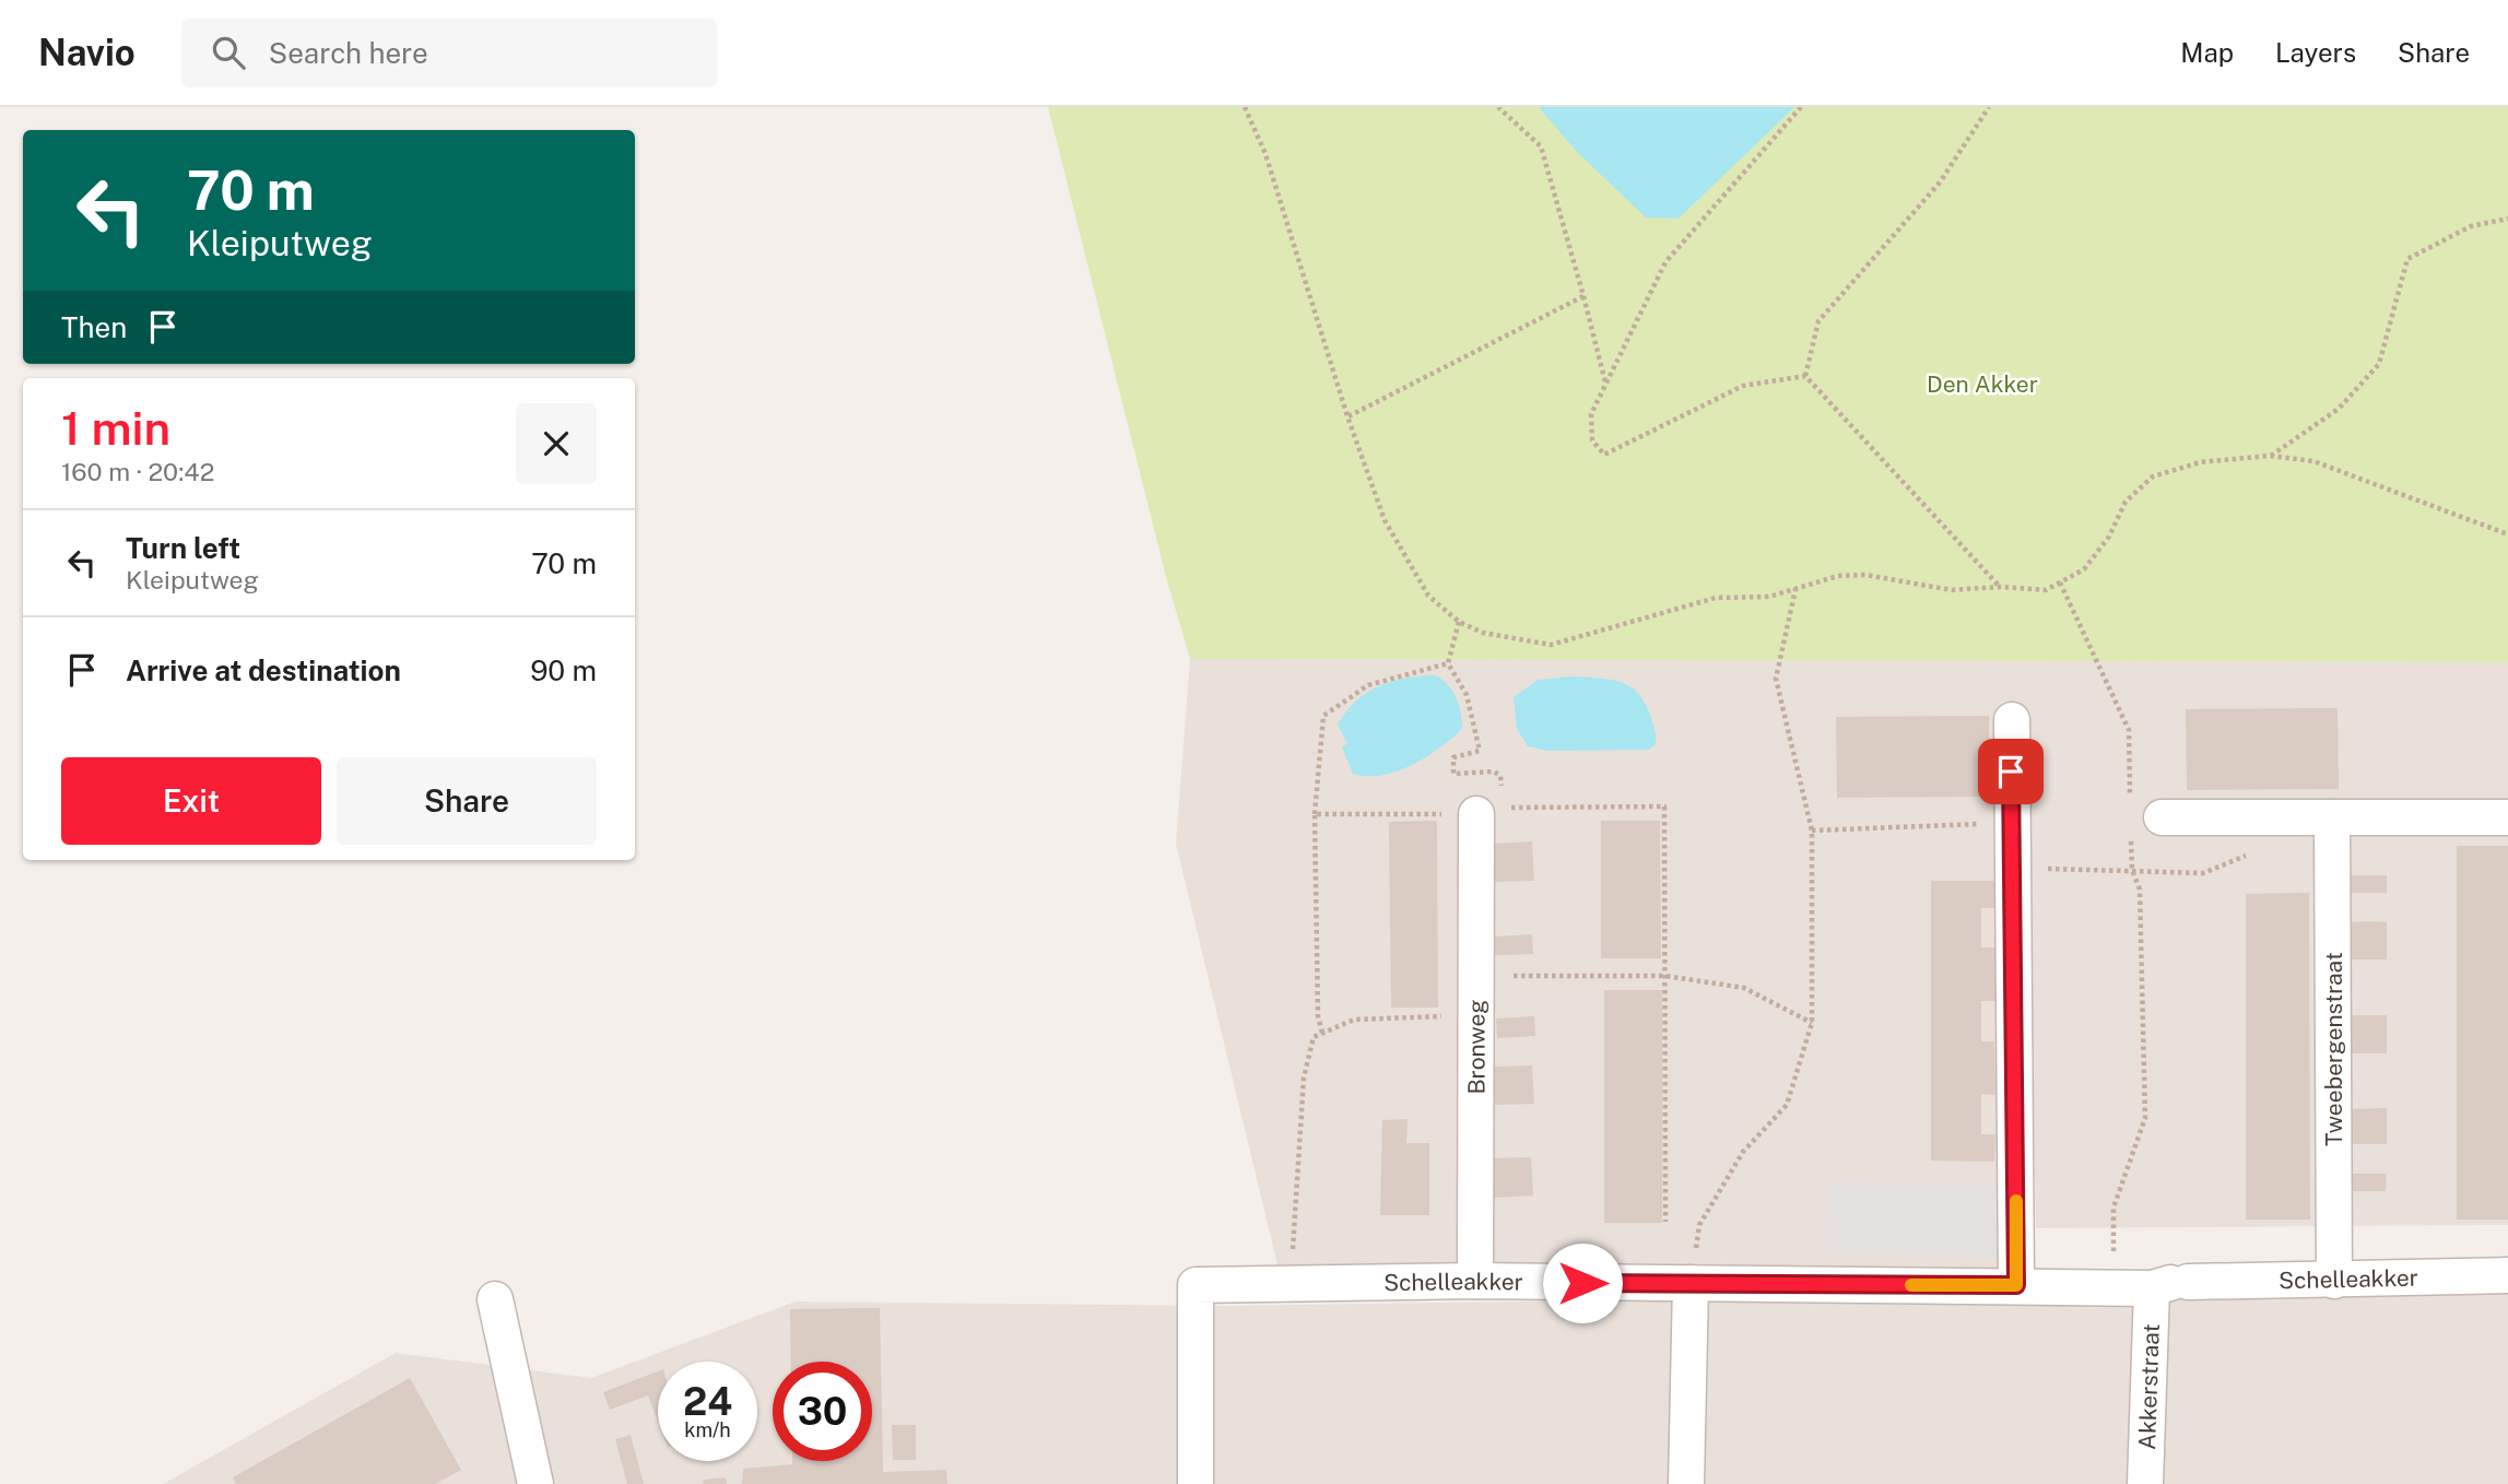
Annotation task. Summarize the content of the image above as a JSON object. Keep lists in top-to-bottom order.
{
  "streets": {
    "street": [
      "Bronweg",
      "Tweebergenstraat",
      "Schelleakker",
      "Akkerstraat"
    ]
  },
  "crossings": [
    ["Bronweg", "Schelleakker"],
    ["Tweebergenstraat", "Schelleakker"],
    ["Schelleakker", "Akkerstraat"]
  ],
  "parks": ["Den Akker"],
  "page": {
    "header": "Navio",
    "search": "Search here",
    "nav": ["Map", "Layers", "Share"],
    "turn": ["70 m", "Kleiputweg"],
    "then": "Then",
    "heading": ["1 min", "160 m · 20:42"],
    "list": [
      {
        "name": "Turn left",
        "note": "Kleiputweg",
        "value": "70 m"
      },
      {
        "name": "Arrive at destination",
        "value": "90 m"
      }
    ],
    "buttons": ["Exit", "Share"],
    "speed": "24 km/h",
    "limit": "30"
  }
}
